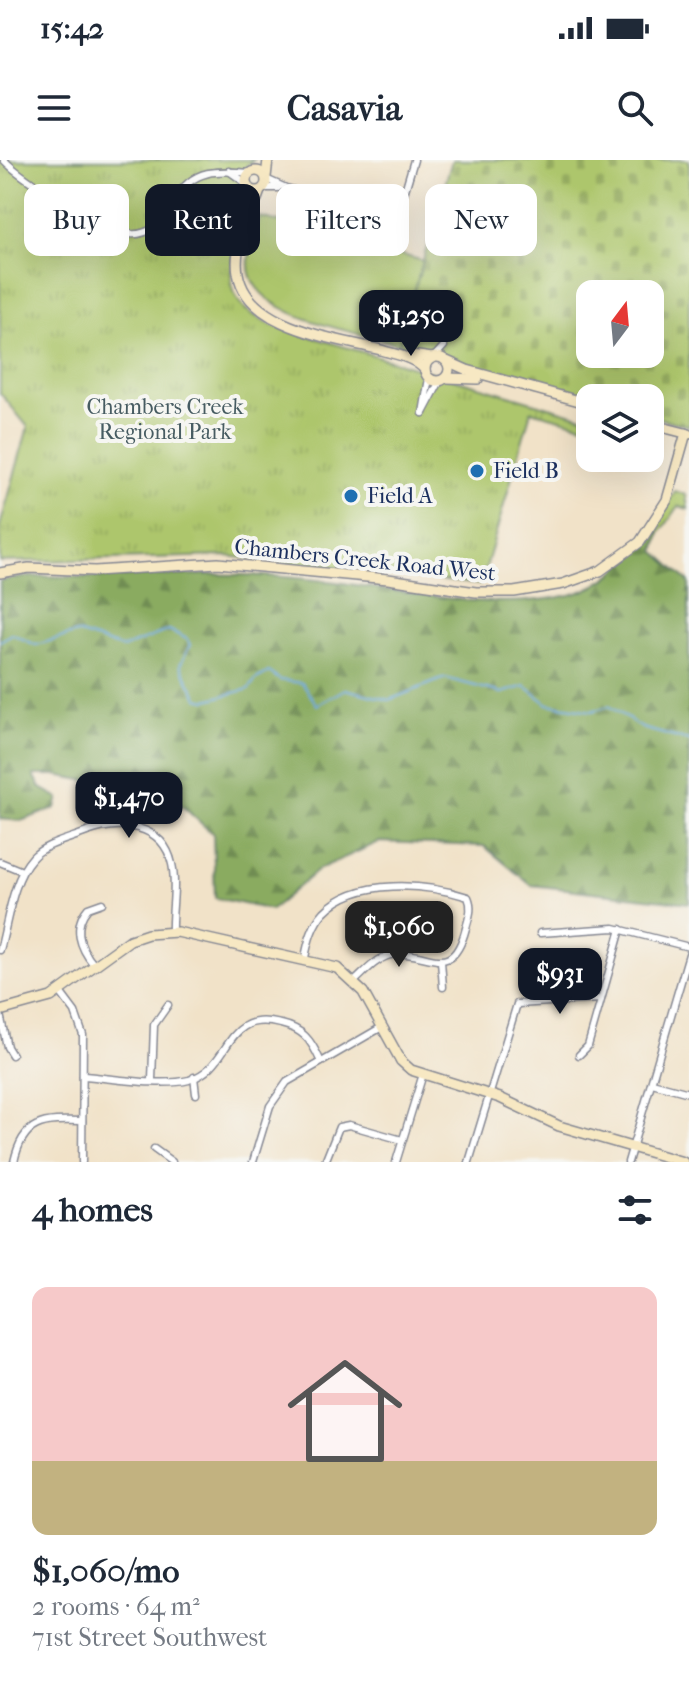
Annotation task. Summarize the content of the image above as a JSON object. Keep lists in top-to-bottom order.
{
  "streets": {
    "street": ["Chambers Creek Road West"]
  },
  "parks": ["Chambers Creek Regional Park"],
  "places": ["Field B", "Field A"],
  "north": "top",
  "page": {
    "status": "15:42",
    "header": "Casavia",
    "chip": [
      "Buy",
      "Rent",
      "Filters",
      "New"
    ],
    "price": [
      "$1,250",
      "$1,470",
      "$1,060",
      "$931"
    ],
    "heading": "4 homes",
    "list": [
      {
        "name": "$1,060/mo",
        "note": "2 rooms · 64 m² · 71st Street Southwest"
      }
    ]
  }
}
